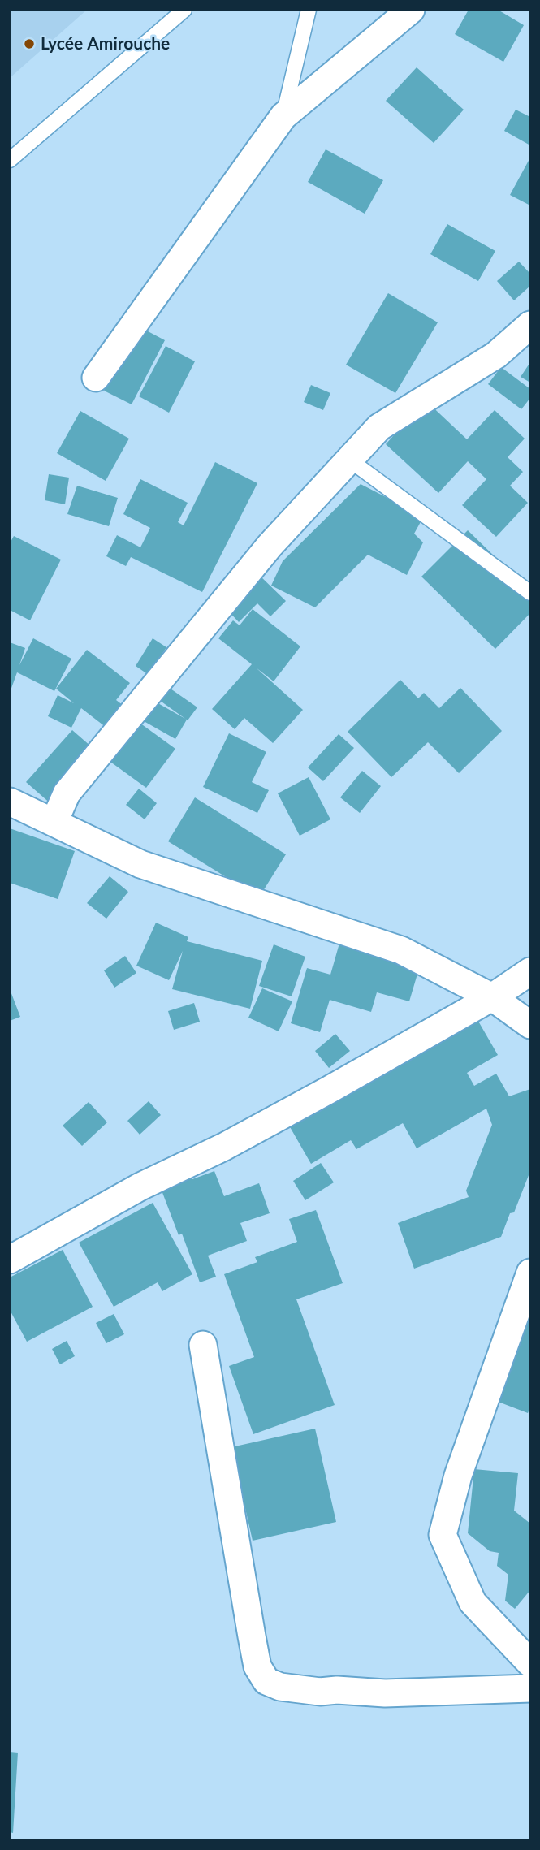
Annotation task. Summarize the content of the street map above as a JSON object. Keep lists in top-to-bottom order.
{
  "places": ["Lycée Amirouche"]
}
